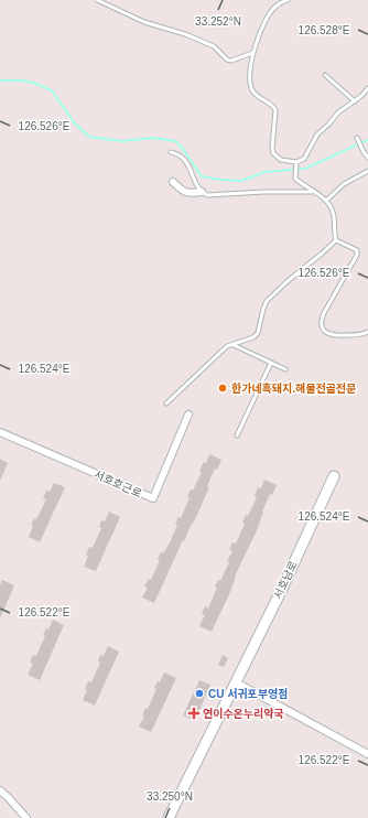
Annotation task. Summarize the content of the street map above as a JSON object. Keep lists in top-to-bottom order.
{
  "streets": {
    "main road": ["서호남로"],
    "street": ["서호호근로"]
  },
  "places": {
    "other": ["한가네흑돼지.해물전골전문", "CU 서귀포부영점"],
    "health": ["연이수온누리약국"]
  },
  "coordinates": [
    "33.252°N",
    "126.528°E",
    "126.526°E",
    "126.524°E",
    "126.522°E",
    "33.250°N"
  ]
}
